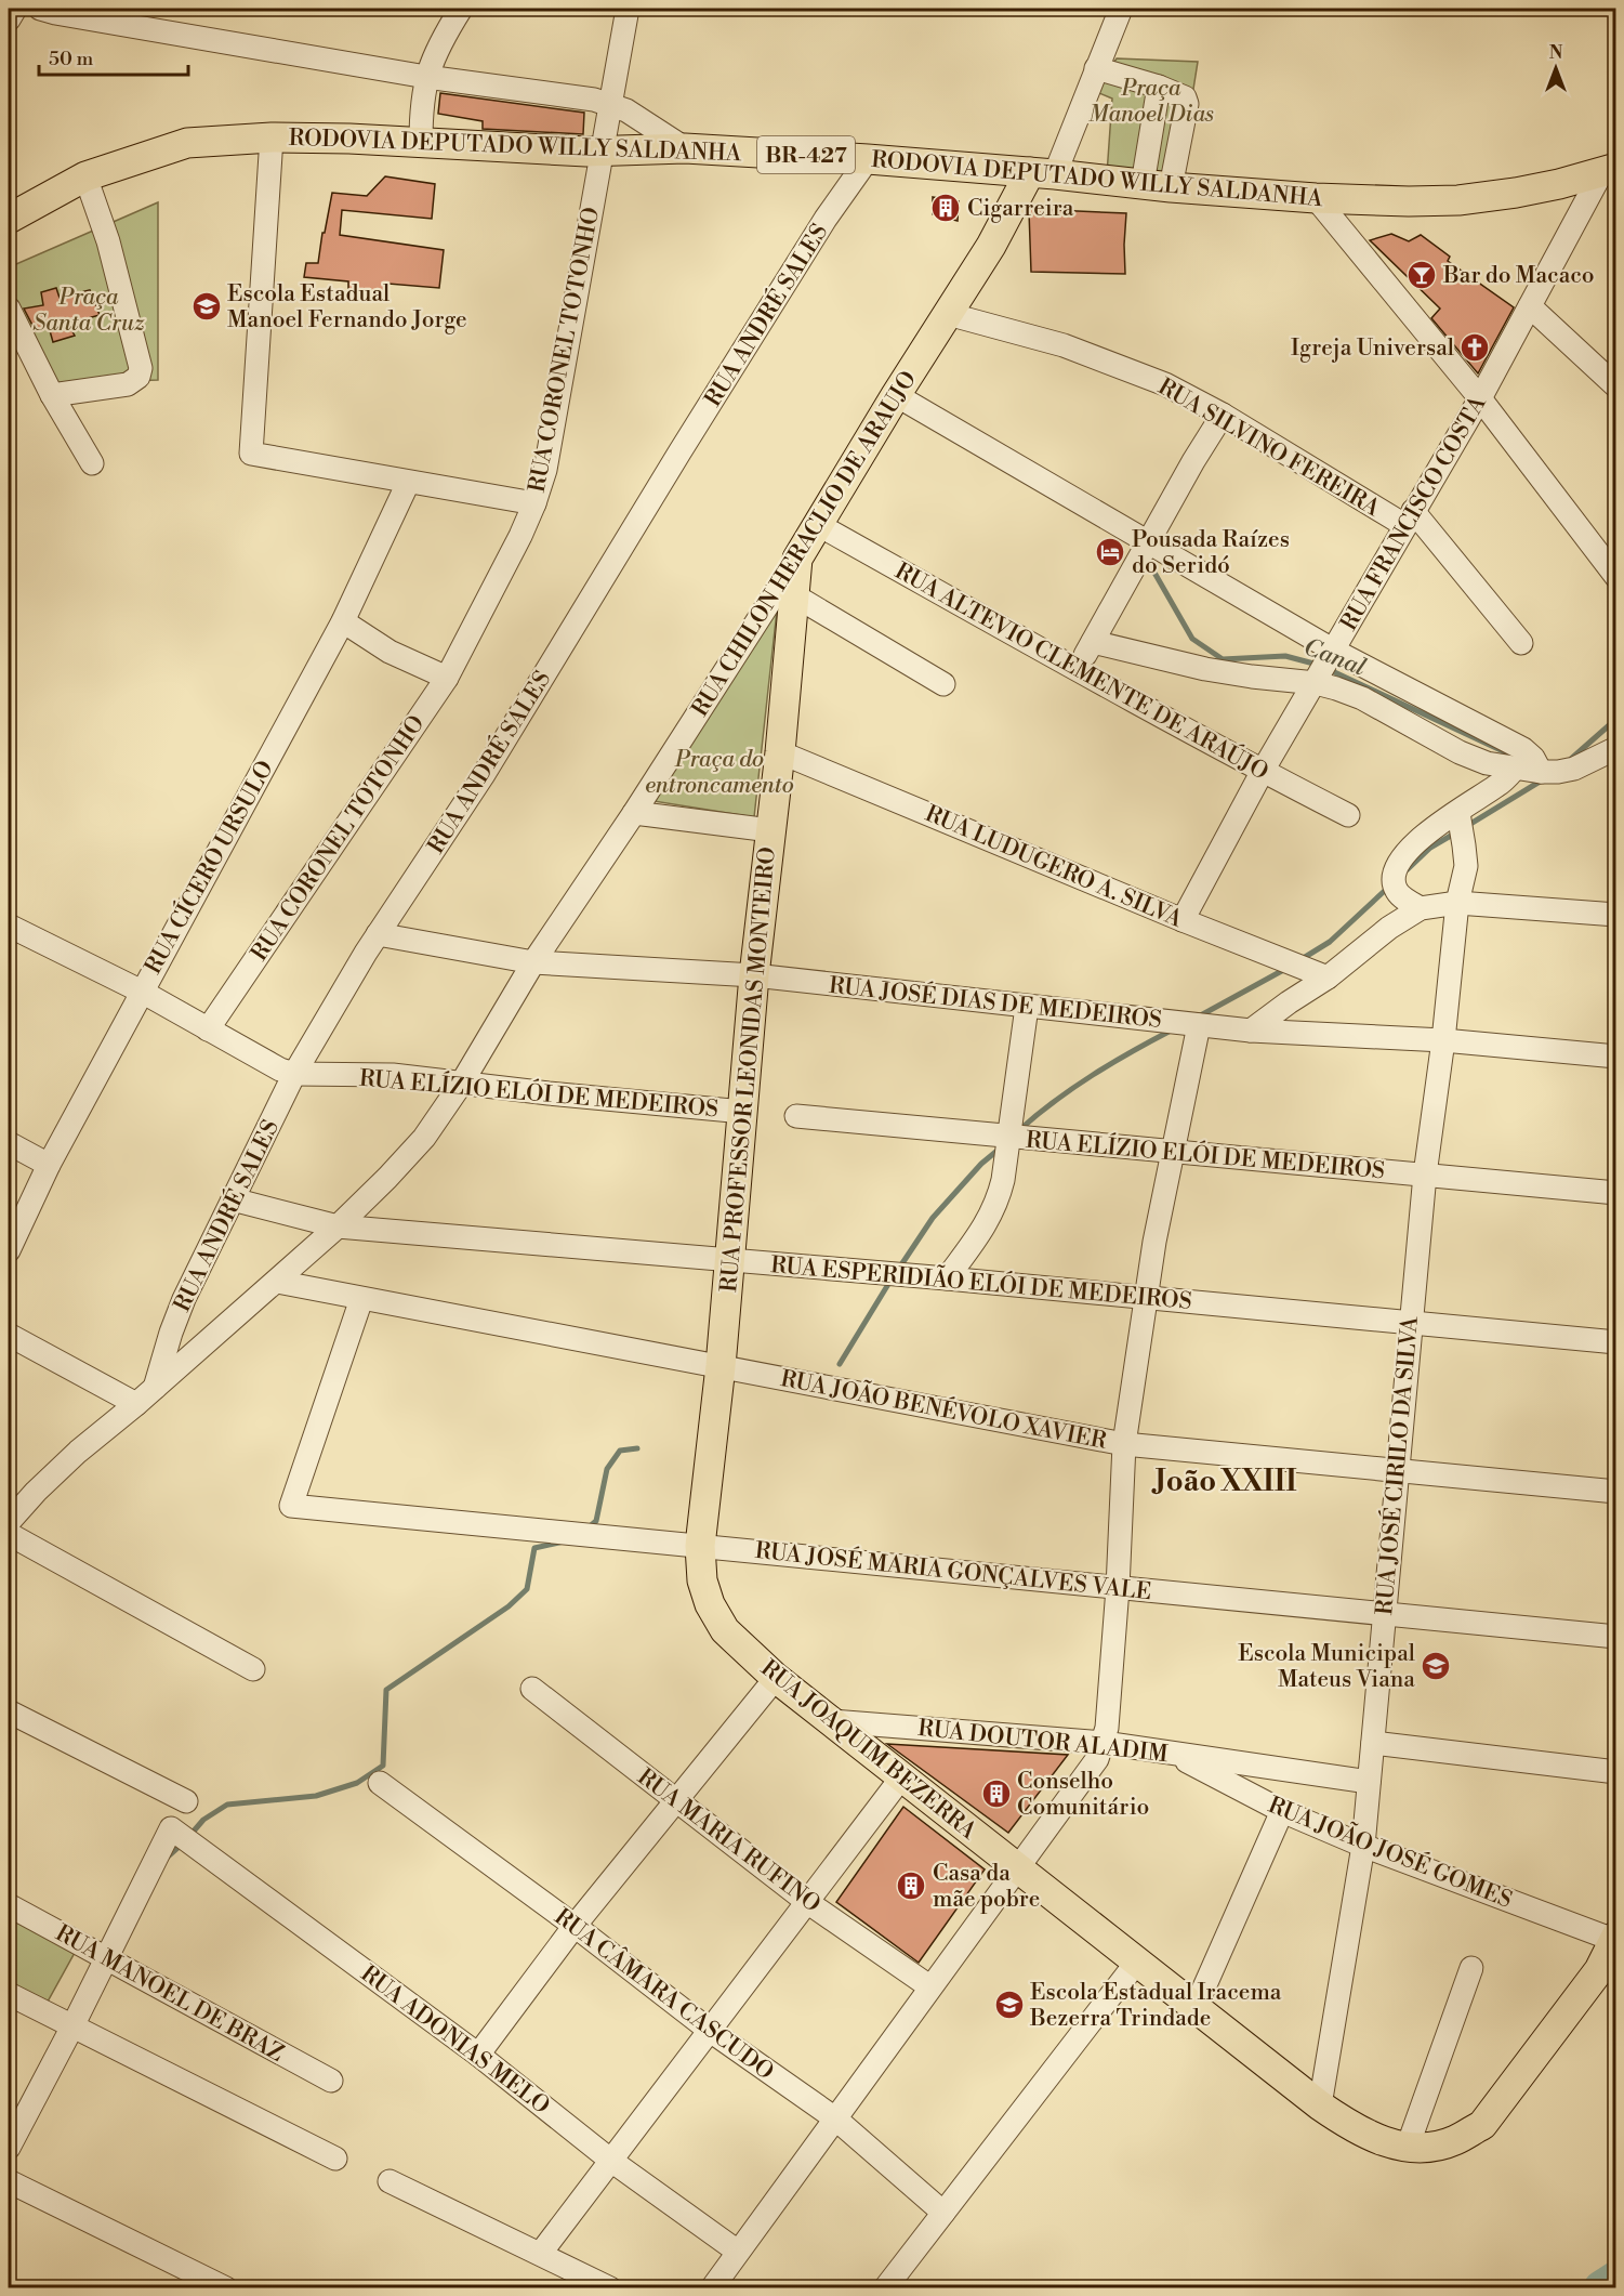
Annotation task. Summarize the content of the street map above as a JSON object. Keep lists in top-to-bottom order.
{
  "streets": {
    "main road": [
      "RODOVIA DEPUTADO WILLY SALDANHA",
      "BR-427",
      "RUA CHILON HERACLIO DE ARAUJO",
      "RUA PROFESSOR LEONIDAS MONTEIRO",
      "RUA JOAQUIM BEZERRA"
    ],
    "street": [
      "RUA ANDRÉ SALES",
      "RUA CORONEL TOTONHO",
      "RUA SILVINO FEREIRA",
      "RUA FRANCISCO COSTA",
      "RUA ALTEVIO CLEMENTE DE ARAÚJO",
      "RUA LUDUGERO A. SILVA",
      "RUA CÍCERO URSULO",
      "RUA JOSÉ DIAS DE MEDEIROS",
      "RUA ELÍZIO ELÓI DE MEDEIROS",
      "RUA ESPERIDIÃO ELÓI DE MEDEIROS",
      "RUA JOÃO BENÉVOLO XAVIER",
      "RUA JOSÉ CIRILO DA SILVA",
      "RUA JOSÉ MARIA GONÇALVES VALE",
      "RUA DOUTOR ALADIM",
      "RUA MARIA RUFINO",
      "RUA JOÃO JOSÉ GOMES",
      "RUA MANOEL DE BRAZ",
      "RUA CÂMARA CASCUDO",
      "RUA ADONIAS MELO"
    ]
  },
  "crossings": [
    ["RODOVIA DEPUTADO WILLY SALDANHA", "RUA ANDRÉ SALES"],
    ["RODOVIA DEPUTADO WILLY SALDANHA", "RUA CORONEL TOTONHO"],
    ["RODOVIA DEPUTADO WILLY SALDANHA", "RUA FRANCISCO COSTA"],
    ["RODOVIA DEPUTADO WILLY SALDANHA", "RUA CHILON HERACLIO DE ARAUJO"],
    ["RUA ANDRÉ SALES", "RUA CHILON HERACLIO DE ARAUJO"],
    ["RUA ANDRÉ SALES", "RUA JOSÉ DIAS DE MEDEIROS"],
    ["RUA ANDRÉ SALES", "RUA ELÍZIO ELÓI DE MEDEIROS"],
    ["RUA ANDRÉ SALES", "RUA ESPERIDIÃO ELÓI DE MEDEIROS"],
    ["RUA SILVINO FEREIRA", "RUA FRANCISCO COSTA"],
    ["RUA SILVINO FEREIRA", "RUA CHILON HERACLIO DE ARAUJO"],
    ["RUA FRANCISCO COSTA", "RUA ALTEVIO CLEMENTE DE ARAÚJO"],
    ["RUA FRANCISCO COSTA", "RUA LUDUGERO A. SILVA"],
    ["RUA CHILON HERACLIO DE ARAUJO", "RUA ALTEVIO CLEMENTE DE ARAÚJO"],
    ["RUA CHILON HERACLIO DE ARAUJO", "RUA JOSÉ DIAS DE MEDEIROS"],
    ["RUA CHILON HERACLIO DE ARAUJO", "RUA PROFESSOR LEONIDAS MONTEIRO"],
    ["RUA CHILON HERACLIO DE ARAUJO", "RUA ELÍZIO ELÓI DE MEDEIROS"],
    ["RUA CHILON HERACLIO DE ARAUJO", "RUA ESPERIDIÃO ELÓI DE MEDEIROS"],
    ["RUA CHILON HERACLIO DE ARAUJO", "RUA JOÃO BENÉVOLO XAVIER"],
    ["RUA LUDUGERO A. SILVA", "RUA PROFESSOR LEONIDAS MONTEIRO"],
    ["RUA JOSÉ DIAS DE MEDEIROS", "RUA PROFESSOR LEONIDAS MONTEIRO"],
    ["RUA JOSÉ DIAS DE MEDEIROS", "RUA JOSÉ CIRILO DA SILVA"],
    ["RUA PROFESSOR LEONIDAS MONTEIRO", "RUA ELÍZIO ELÓI DE MEDEIROS"],
    ["RUA PROFESSOR LEONIDAS MONTEIRO", "RUA ESPERIDIÃO ELÓI DE MEDEIROS"],
    ["RUA PROFESSOR LEONIDAS MONTEIRO", "RUA JOÃO BENÉVOLO XAVIER"],
    ["RUA PROFESSOR LEONIDAS MONTEIRO", "RUA JOSÉ MARIA GONÇALVES VALE"],
    ["RUA PROFESSOR LEONIDAS MONTEIRO", "RUA JOAQUIM BEZERRA"],
    ["RUA ELÍZIO ELÓI DE MEDEIROS", "RUA JOSÉ CIRILO DA SILVA"],
    ["RUA ESPERIDIÃO ELÓI DE MEDEIROS", "RUA JOSÉ CIRILO DA SILVA"],
    ["RUA JOÃO BENÉVOLO XAVIER", "RUA JOSÉ CIRILO DA SILVA"],
    ["RUA JOÃO BENÉVOLO XAVIER", "RUA JOSÉ MARIA GONÇALVES VALE"],
    ["RUA JOSÉ CIRILO DA SILVA", "RUA JOSÉ MARIA GONÇALVES VALE"],
    ["RUA JOSÉ CIRILO DA SILVA", "RUA DOUTOR ALADIM"],
    ["RUA JOSÉ CIRILO DA SILVA", "RUA JOAQUIM BEZERRA"],
    ["RUA JOSÉ CIRILO DA SILVA", "RUA JOÃO JOSÉ GOMES"],
    ["RUA DOUTOR ALADIM", "RUA JOAQUIM BEZERRA"],
    ["RUA DOUTOR ALADIM", "RUA JOÃO JOSÉ GOMES"],
    ["RUA JOAQUIM BEZERRA", "RUA JOÃO JOSÉ GOMES"],
    ["RUA MANOEL DE BRAZ", "RUA ADONIAS MELO"]
  ],
  "districts": ["João XXIII"],
  "water": ["Canal"],
  "parks": ["Praça Manoel Dias", "Praça Santa Cruz", "Praça do entroncamento"],
  "places": {
    "building": ["Cigarreira", "Conselho Comunitário", "Casa da mãe pobre"],
    "bar": ["Bar do Macaco"],
    "school or university": ["Escola Estadual Manoel Fernando Jorge", "Escola Municipal Mateus Viana", "Escola Estadual Iracema Bezerra Trindade"],
    "church": ["Igreja Universal"],
    "hotel": ["Pousada Raízes do Seridó"]
  },
  "scale_bar": "50 m",
  "north": "top"
}
